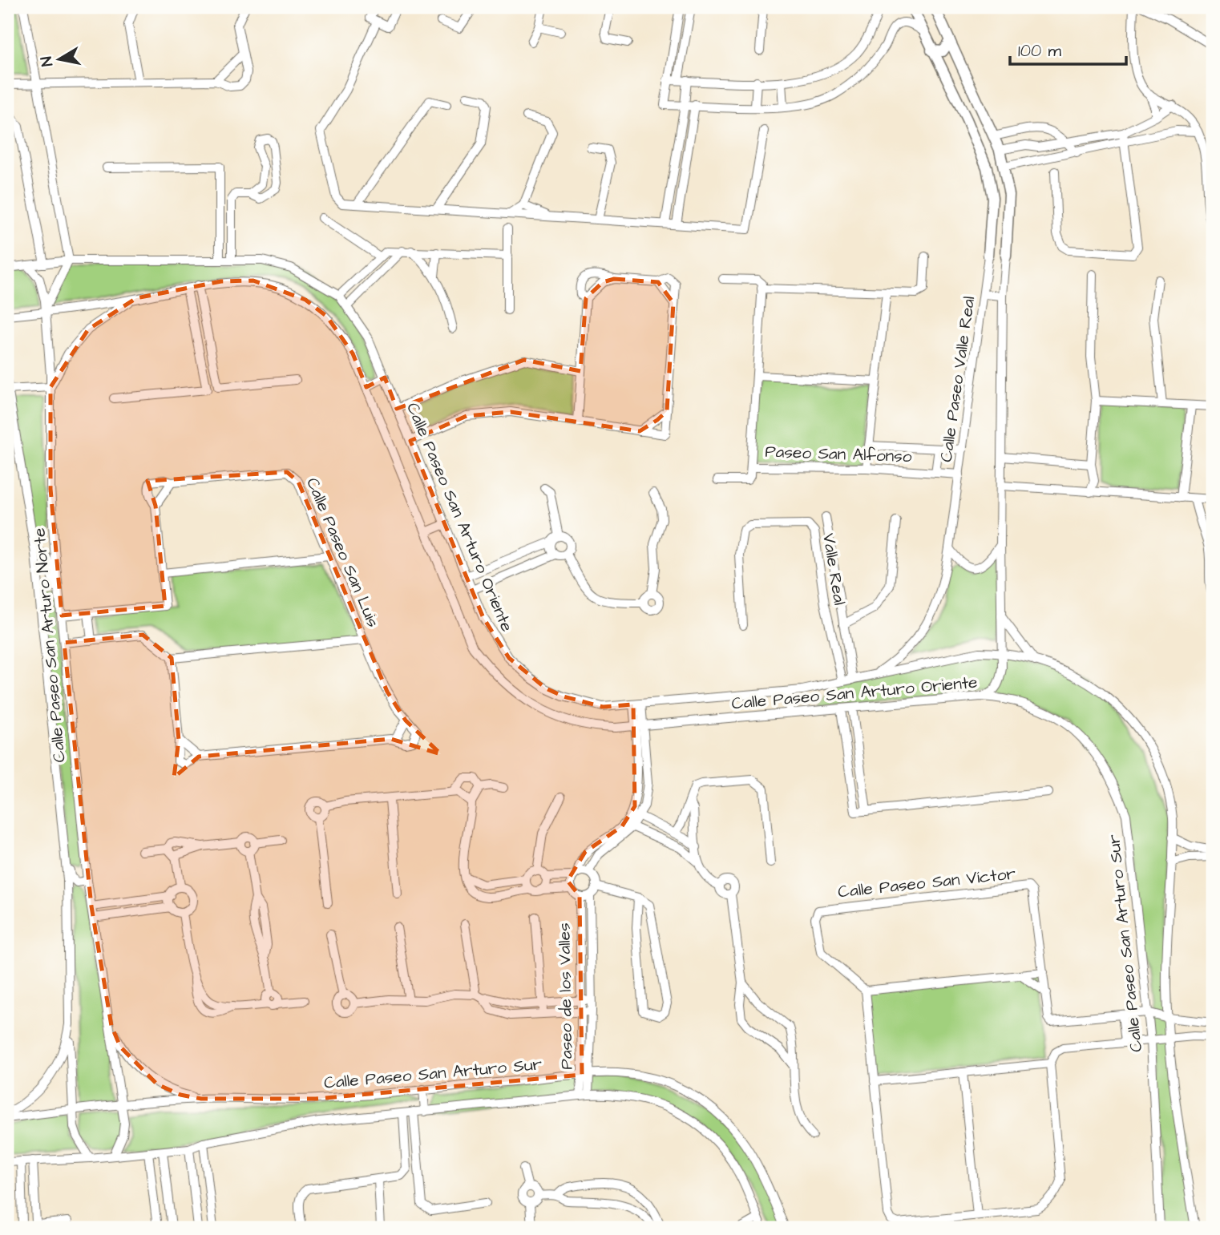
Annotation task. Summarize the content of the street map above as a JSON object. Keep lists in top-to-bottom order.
{
  "streets": {
    "street": [
      "Calle Paseo Valle Real",
      "Paseo San Alfonso",
      "Calle Paseo San Arturo Oriente",
      "Calle Paseo San Luis",
      "Valle Real",
      "Calle Paseo San Arturo Norte",
      "Calle Paseo San Víctor",
      "Calle Paseo San Arturo Sur",
      "Paseo de los Valles"
    ]
  },
  "crossings": [
    ["Calle Paseo Valle Real", "Paseo San Alfonso"],
    ["Calle Paseo Valle Real", "Calle Paseo San Arturo Oriente"],
    ["Calle Paseo Valle Real", "Calle Paseo San Arturo Sur"],
    ["Calle Paseo San Arturo Oriente", "Valle Real"],
    ["Calle Paseo San Arturo Oriente", "Calle Paseo San Arturo Norte"],
    ["Calle Paseo San Arturo Oriente", "Calle Paseo San Arturo Sur"],
    ["Calle Paseo San Luis", "Calle Paseo San Arturo Norte"],
    ["Calle Paseo San Arturo Norte", "Calle Paseo San Arturo Sur"],
    ["Calle Paseo San Arturo Sur", "Paseo de los Valles"]
  ],
  "scale_bar": "100 m",
  "north": "left"
}
